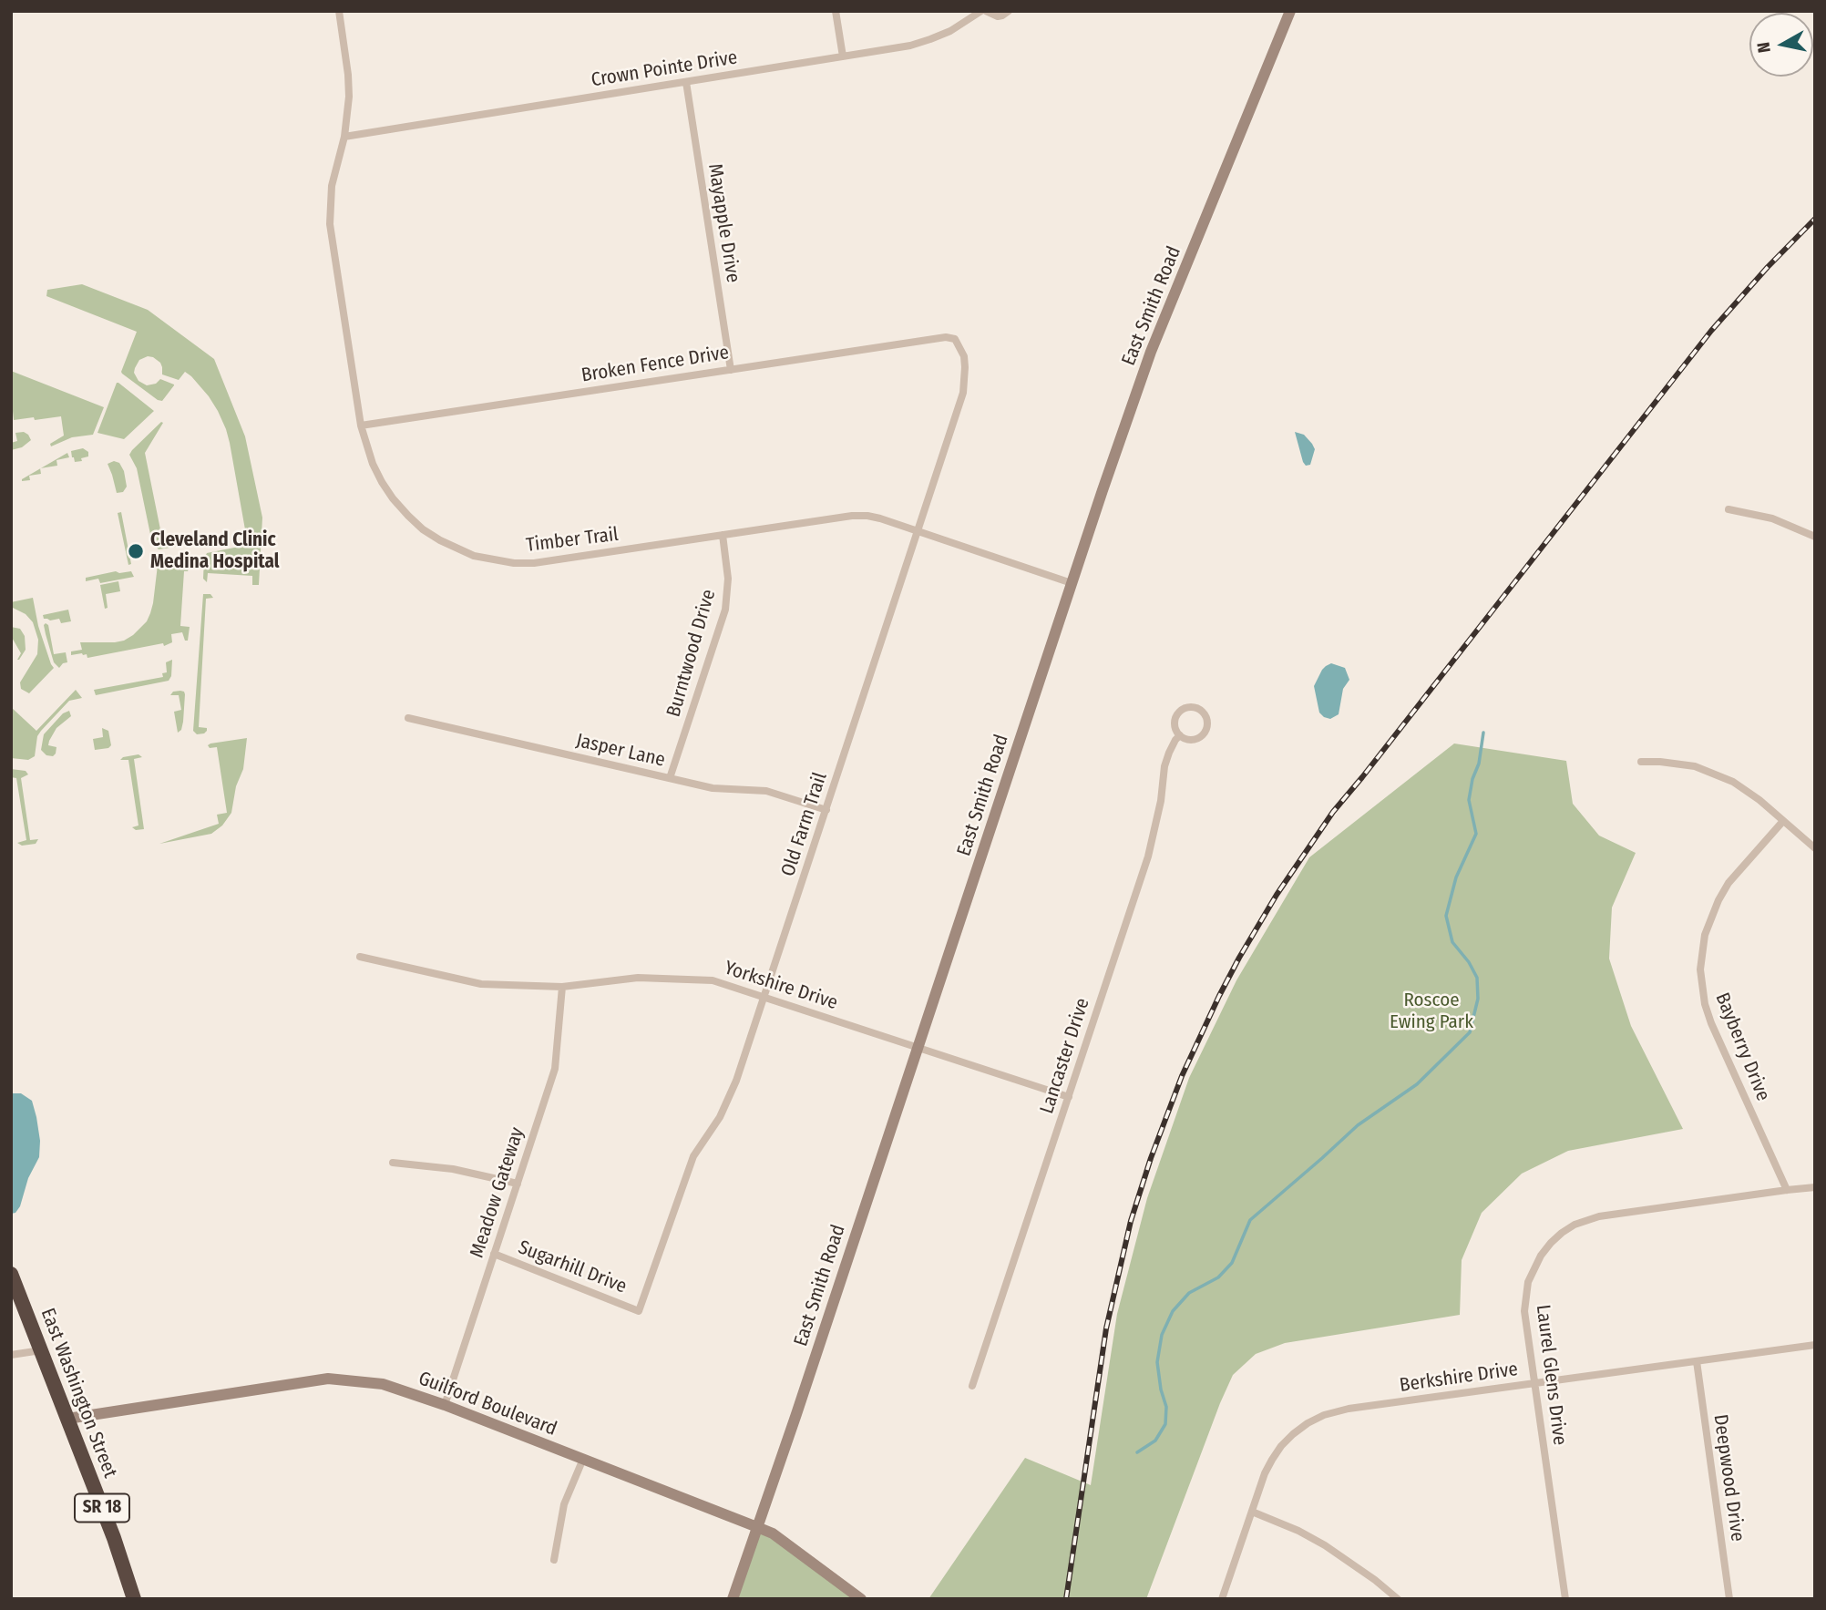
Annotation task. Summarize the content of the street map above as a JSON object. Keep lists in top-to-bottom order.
{
  "streets": {
    "highway": ["East Washington Street", "SR 18"],
    "street": [
      "Crown Pointe Drive",
      "Mayapple Drive",
      "East Smith Road",
      "Broken Fence Drive",
      "Timber Trail",
      "Burntwood Drive",
      "Jasper Lane",
      "Old Farm Trail",
      "Yorkshire Drive",
      "Bayberry Drive",
      "Lancaster Drive",
      "Meadow Gateway",
      "Sugarhill Drive",
      "Laurel Glens Drive",
      "Berkshire Drive",
      "Guilford Boulevard",
      "Deepwood Drive"
    ]
  },
  "crossings": [
    ["Crown Pointe Drive", "Mayapple Drive"],
    ["Crown Pointe Drive", "Timber Trail"],
    ["Mayapple Drive", "Broken Fence Drive"],
    ["East Smith Road", "Timber Trail"],
    ["East Smith Road", "Yorkshire Drive"],
    ["East Smith Road", "Guilford Boulevard"],
    ["Broken Fence Drive", "Timber Trail"],
    ["Broken Fence Drive", "Old Farm Trail"],
    ["Timber Trail", "Burntwood Drive"],
    ["Timber Trail", "Old Farm Trail"],
    ["Burntwood Drive", "Jasper Lane"],
    ["Jasper Lane", "Old Farm Trail"],
    ["Old Farm Trail", "Yorkshire Drive"],
    ["Old Farm Trail", "Sugarhill Drive"],
    ["Yorkshire Drive", "Lancaster Drive"],
    ["Yorkshire Drive", "Meadow Gateway"],
    ["Bayberry Drive", "Laurel Glens Drive"],
    ["Meadow Gateway", "Sugarhill Drive"],
    ["Meadow Gateway", "Guilford Boulevard"],
    ["Laurel Glens Drive", "Berkshire Drive"],
    ["Berkshire Drive", "Deepwood Drive"],
    ["East Washington Street", "Guilford Boulevard"]
  ],
  "parks": ["Roscoe Ewing Park"],
  "places": ["Cleveland Clinic Medina Hospital"],
  "north": "left"
}
